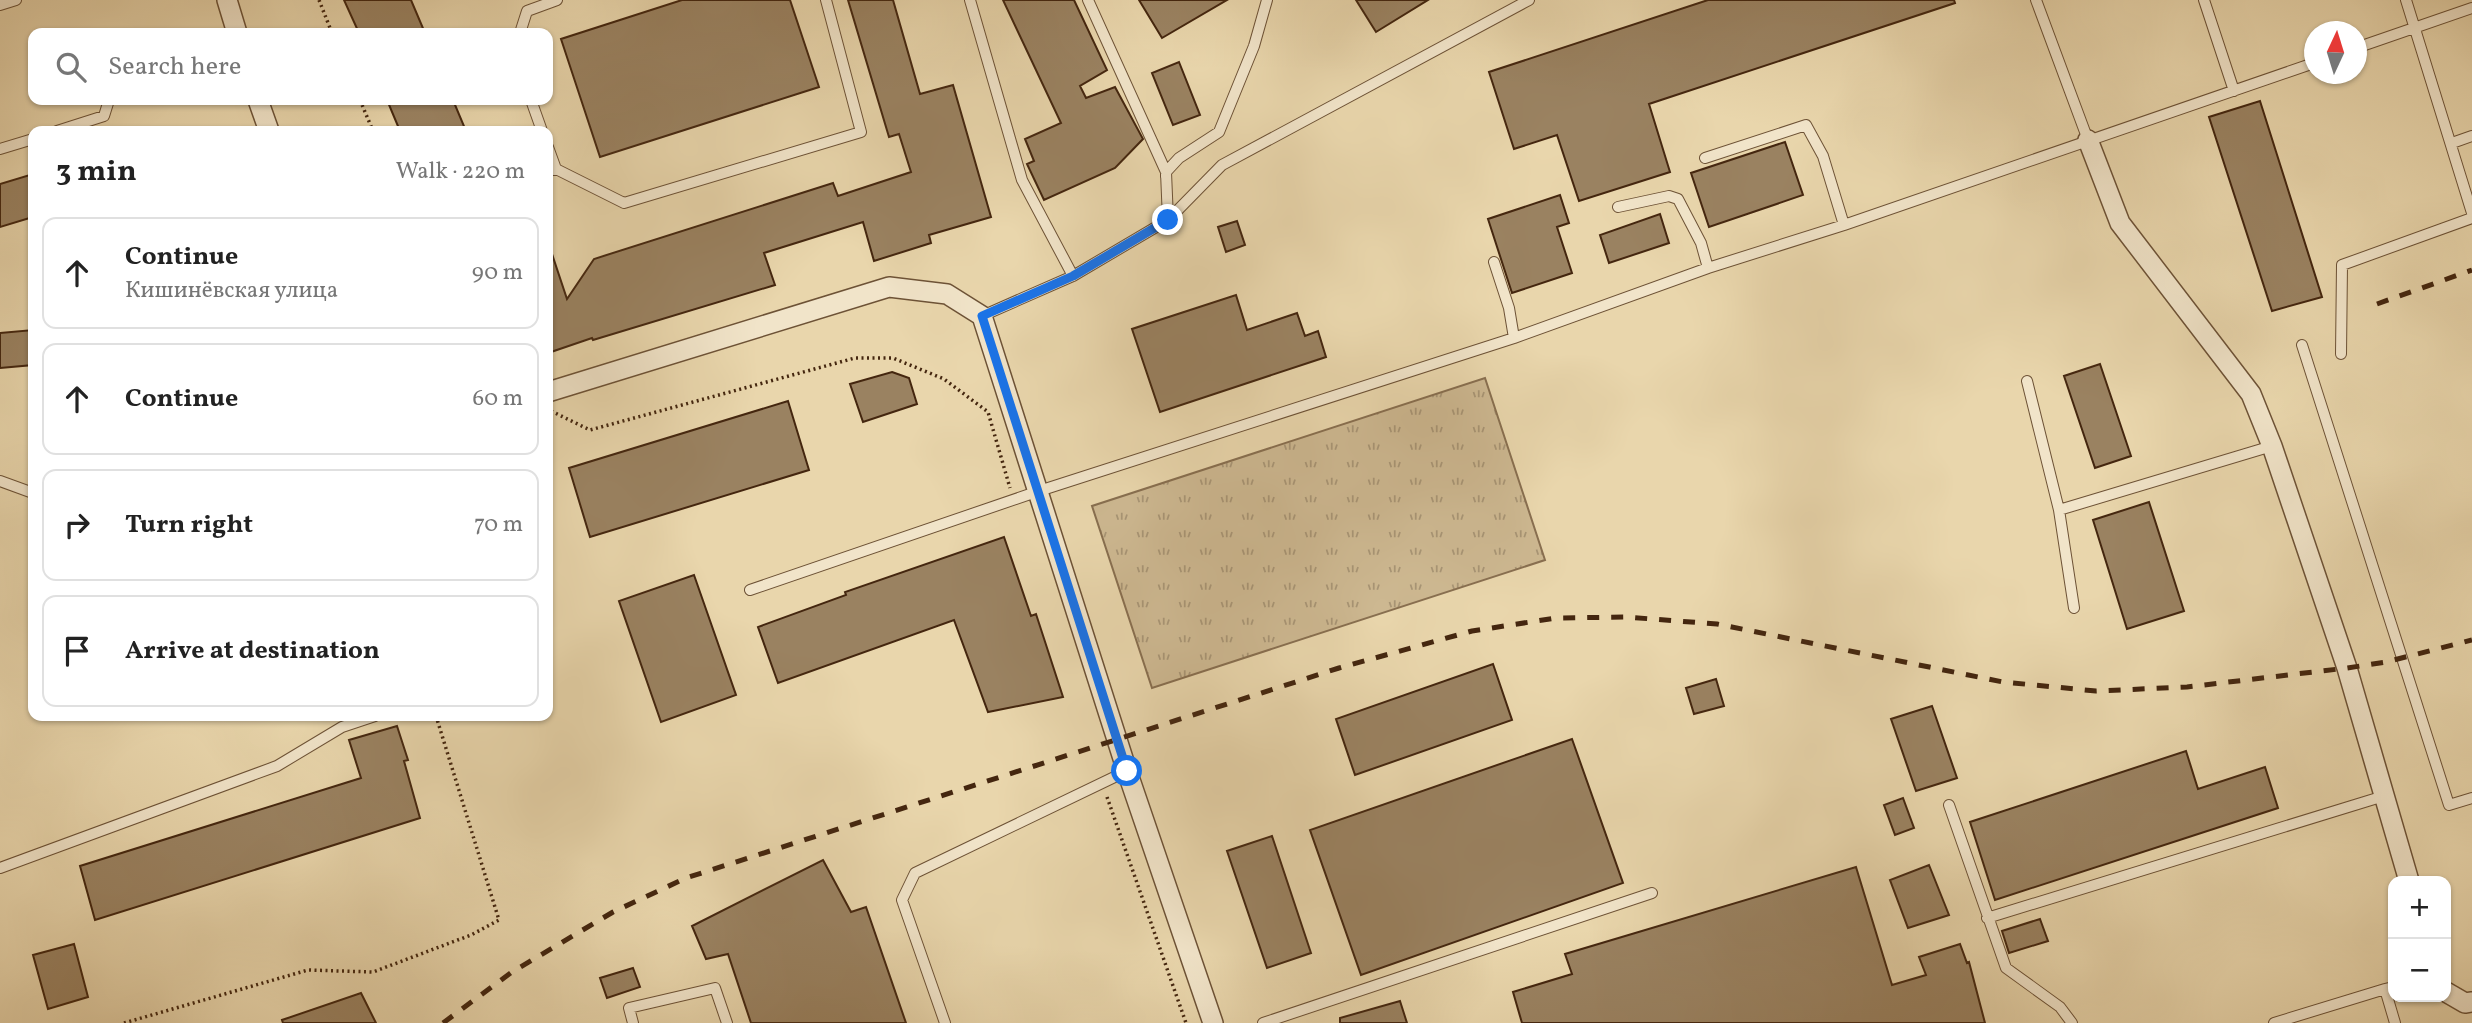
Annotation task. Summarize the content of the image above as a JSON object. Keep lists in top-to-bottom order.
{
  "north": "top",
  "page": {
    "search": "Search here",
    "heading": ["3 min", "Walk · 220 m"],
    "list": [
      ["Continue", "Кишинёвская улица", "90 m"],
      ["Continue", "60 m"],
      ["Turn right", "70 m"],
      "Arrive at destination"
    ],
    "map_buttons": ["+", "−"]
  }
}
